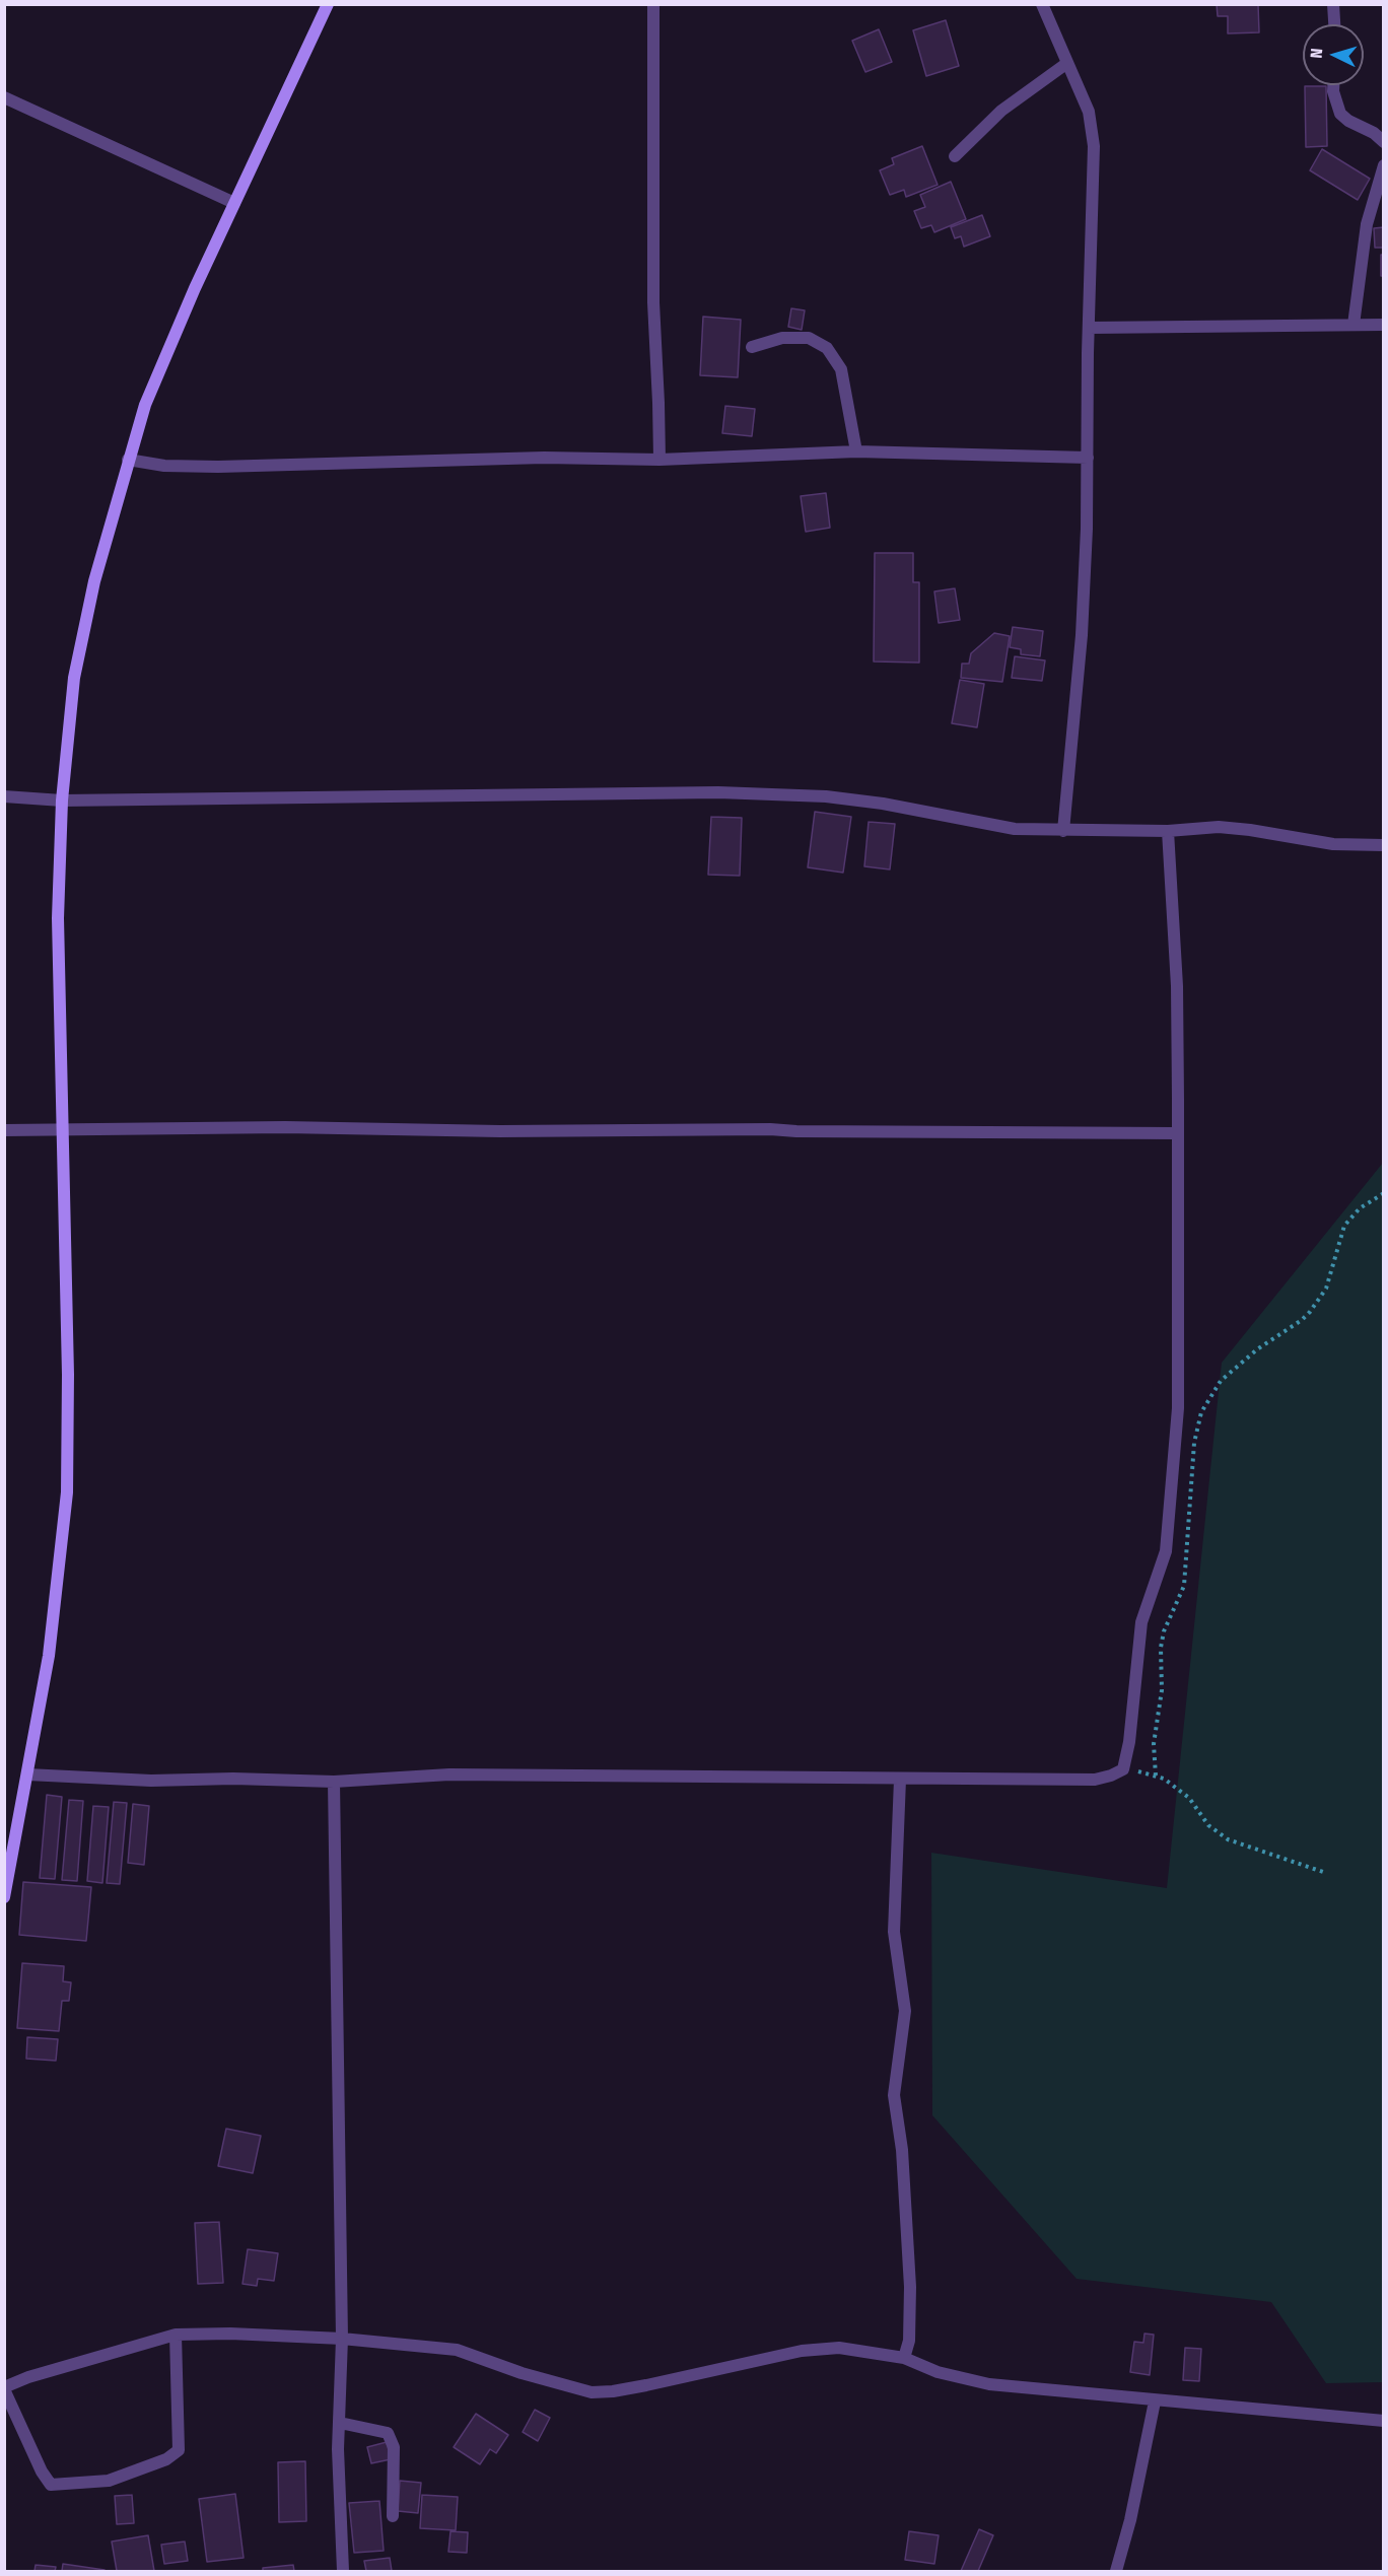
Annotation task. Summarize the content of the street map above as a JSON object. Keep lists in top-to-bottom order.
{
  "north": "left"
}
